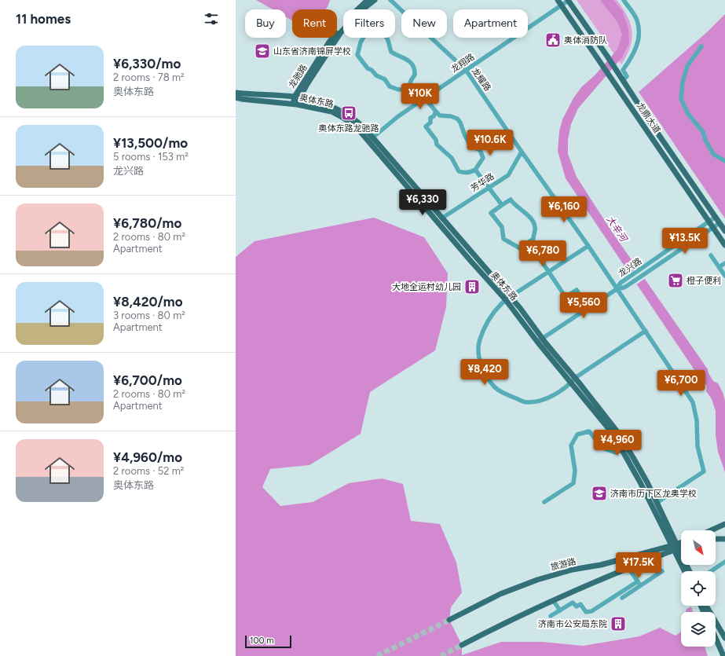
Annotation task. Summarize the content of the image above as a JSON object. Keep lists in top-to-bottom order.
{
  "streets": {
    "main road": [
      "龙驰路",
      "奥体东路",
      "龙鼎大道",
      "旅游路"
    ],
    "street": [
      "龙翔路",
      "龙耀路",
      "芳华路",
      "龙兴路"
    ]
  },
  "crossings": [
    ["龙翔路", "龙耀路"],
    ["龙翔路", "奥体东路"],
    ["龙翔路", "龙鼎大道"],
    ["龙驰路", "奥体东路"],
    ["龙耀路", "芳华路"],
    ["龙耀路", "龙兴路"],
    ["奥体东路", "龙兴路"],
    ["龙鼎大道", "龙兴路"]
  ],
  "water": ["大辛河"],
  "places": {
    "public building": ["奥体消防队"],
    "school or university": ["山东省济南锦屏学校", "济南市历下区龙奥学校"],
    "bus stop": ["奥体东路龙驰路"],
    "supermarket": ["橙子便利"],
    "building": ["大地全运村幼儿园", "济南市公安局东院"]
  },
  "scale_bar": "100 m",
  "north": "bottom right",
  "page": {
    "heading": "11 homes",
    "chip": [
      "Buy",
      "Rent",
      "Filters",
      "New",
      "Apartment"
    ],
    "list": [
      {
        "name": "¥6,330/mo",
        "note": "2 rooms · 78 m² · 奥体东路"
      },
      {
        "name": "¥13,500/mo",
        "note": "5 rooms · 153 m² · 龙兴路"
      },
      {
        "name": "¥6,780/mo",
        "note": "2 rooms · 80 m² · Apartment"
      },
      {
        "name": "¥8,420/mo",
        "note": "3 rooms · 80 m² · Apartment"
      },
      {
        "name": "¥6,700/mo",
        "note": "2 rooms · 80 m² · Apartment"
      },
      {
        "name": "¥4,960/mo",
        "note": "2 rooms · 52 m² · 奥体东路"
      }
    ],
    "price": [
      "¥10K",
      "¥10.6K",
      "¥6,330",
      "¥6,160",
      "¥13.5K",
      "¥6,780",
      "¥5,560",
      "¥8,420",
      "¥6,700",
      "¥4,960",
      "¥17.5K"
    ],
    "scale": "100 m"
  }
}
